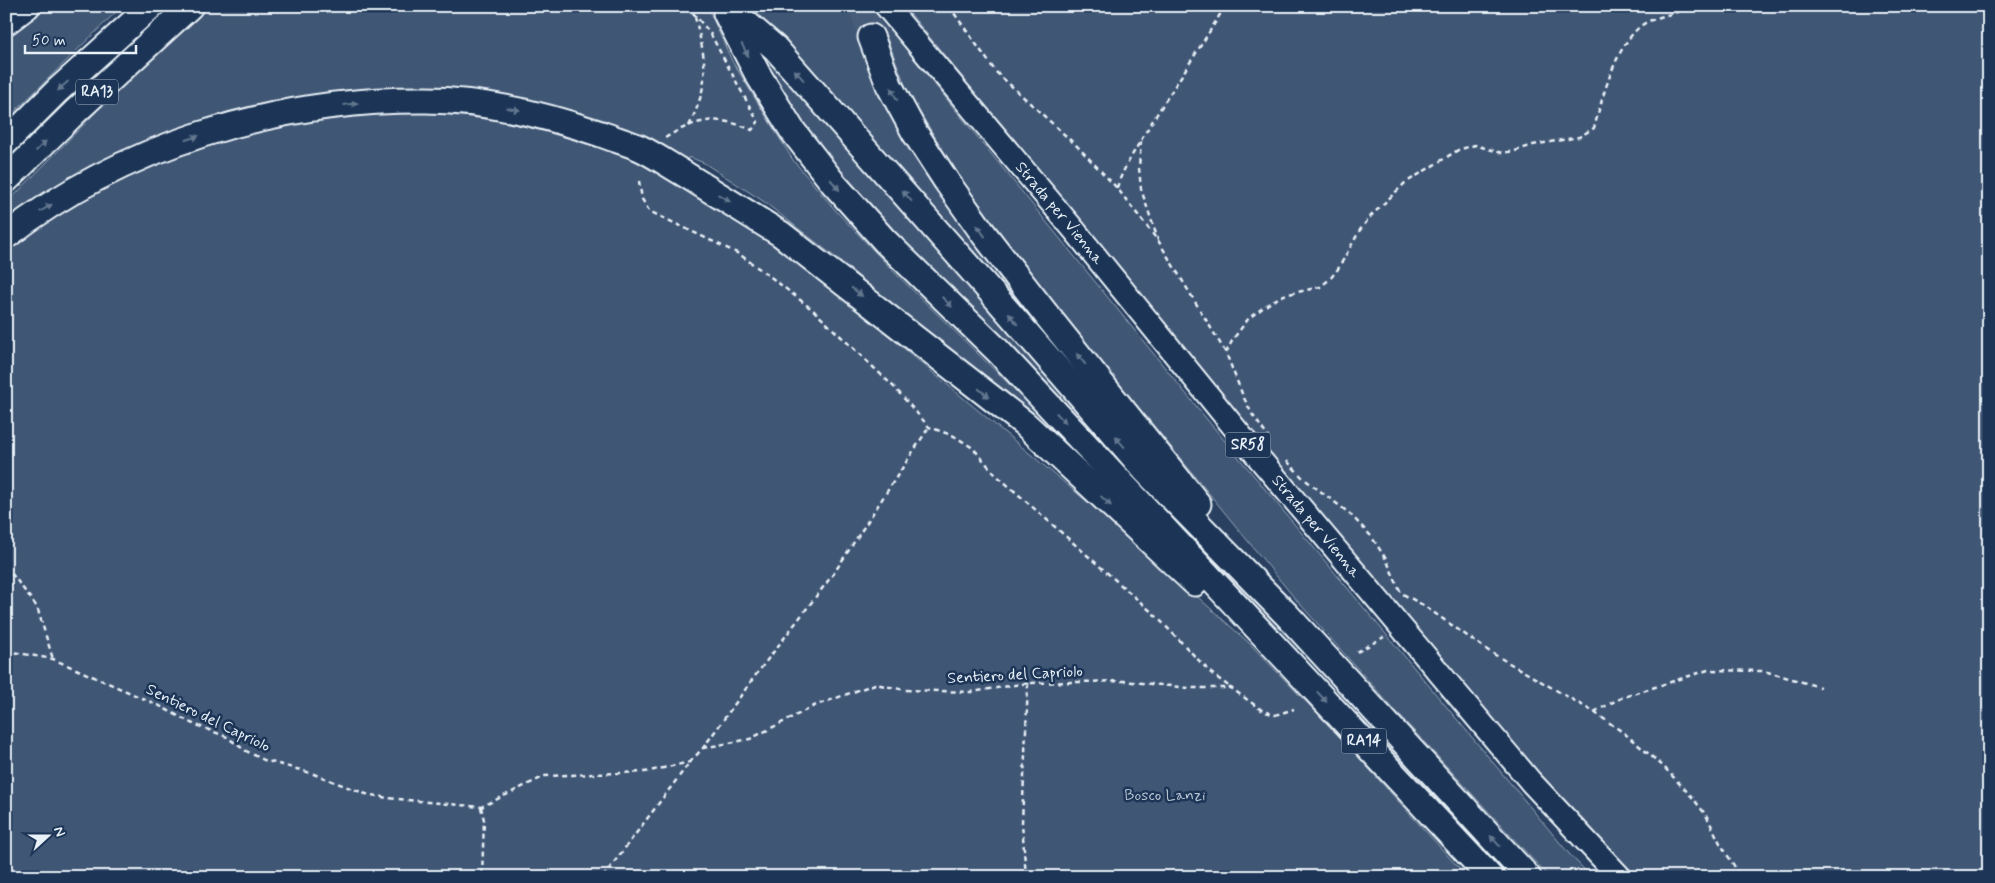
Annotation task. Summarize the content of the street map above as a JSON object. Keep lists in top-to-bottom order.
{
  "streets": {
    "highway": ["RA13", "RA14"],
    "main road": ["Strada per Vienna", "SR58"],
    "path": ["Sentiero del Capriolo"]
  },
  "parks": ["Bosco Lanzi"],
  "scale_bar": "50 m",
  "north": "right"
}
